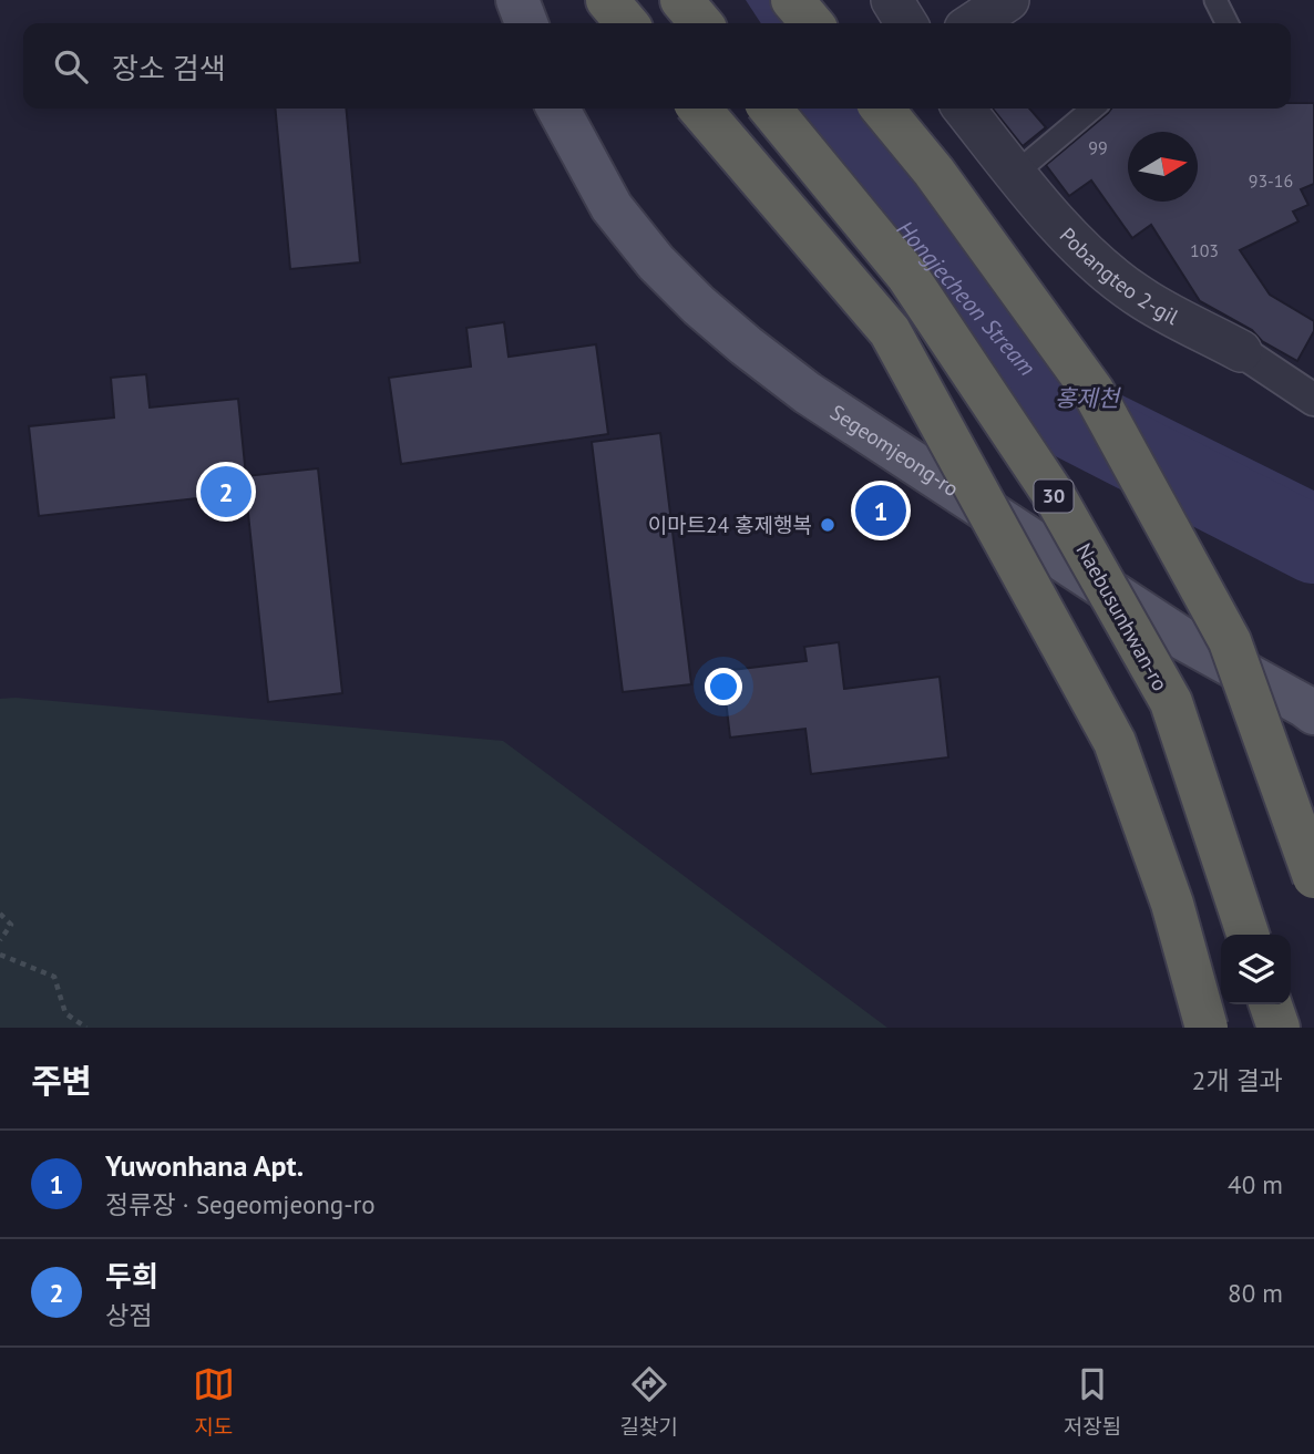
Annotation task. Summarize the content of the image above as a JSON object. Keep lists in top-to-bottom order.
{
  "streets": {
    "highway": ["30", "Naebusunhwan-ro"],
    "main road": ["Segeomjeong-ro"],
    "street": ["Pobangteo 2-gil"]
  },
  "water": ["Hongjecheon Stream", "홍제천"],
  "places": ["이마트24 홍제행복"],
  "house_numbers": ["99", "93-16", "103"],
  "north": "right",
  "page": {
    "search": "장소 검색",
    "pins": ["2", "1"],
    "heading": ["주변", "2개 결과"],
    "list": [
      {
        "mark": "1",
        "name": "Yuwonhana Apt.",
        "note": "정류장 · Segeomjeong-ro",
        "value": "40 m"
      },
      {
        "mark": "2",
        "name": "두희",
        "note": "상점",
        "value": "80 m"
      }
    ],
    "nav": ["지도", "길찾기", "저장됨"]
  }
}
